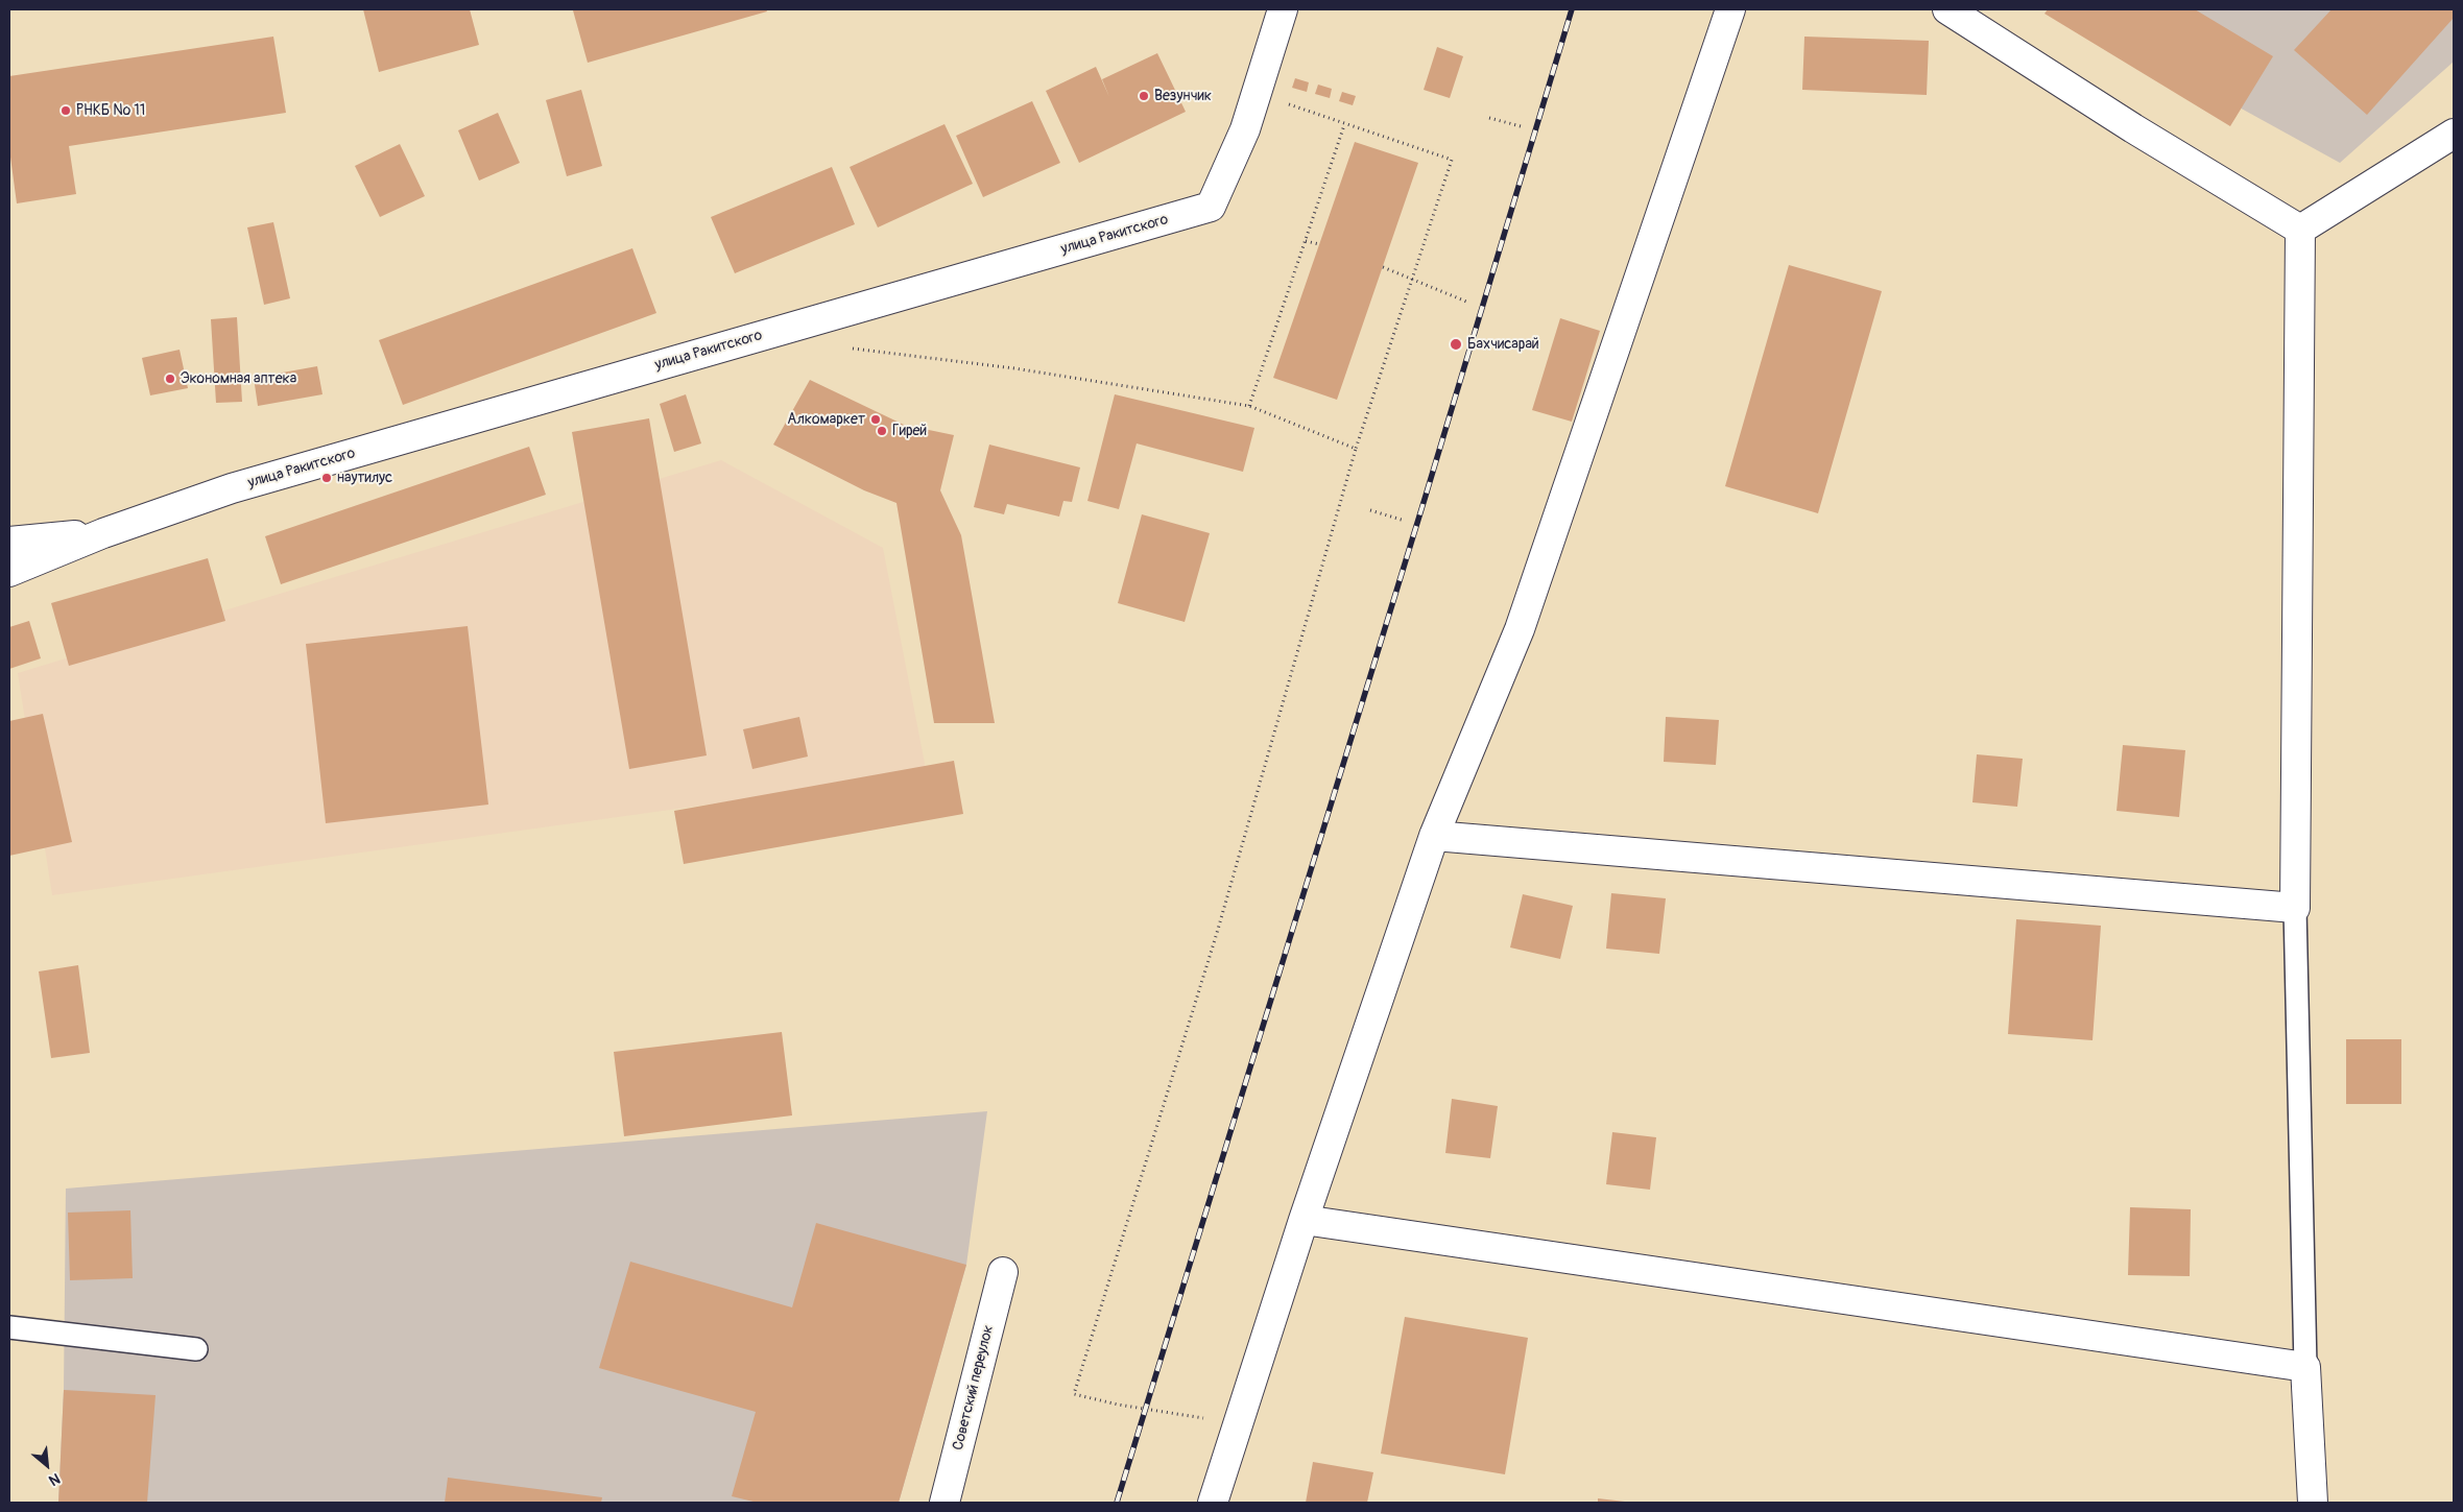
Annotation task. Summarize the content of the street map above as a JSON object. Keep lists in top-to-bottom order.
{
  "streets": {
    "street": ["улица Ракитского", "Советский переулок"]
  },
  "places": [
    "Везунчик",
    "РНКБ № 11",
    "Бахчисарай",
    "Экономная аптека",
    "Алкомаркет",
    "Гирей",
    "наутилус"
  ],
  "north": "bottom right"
}
